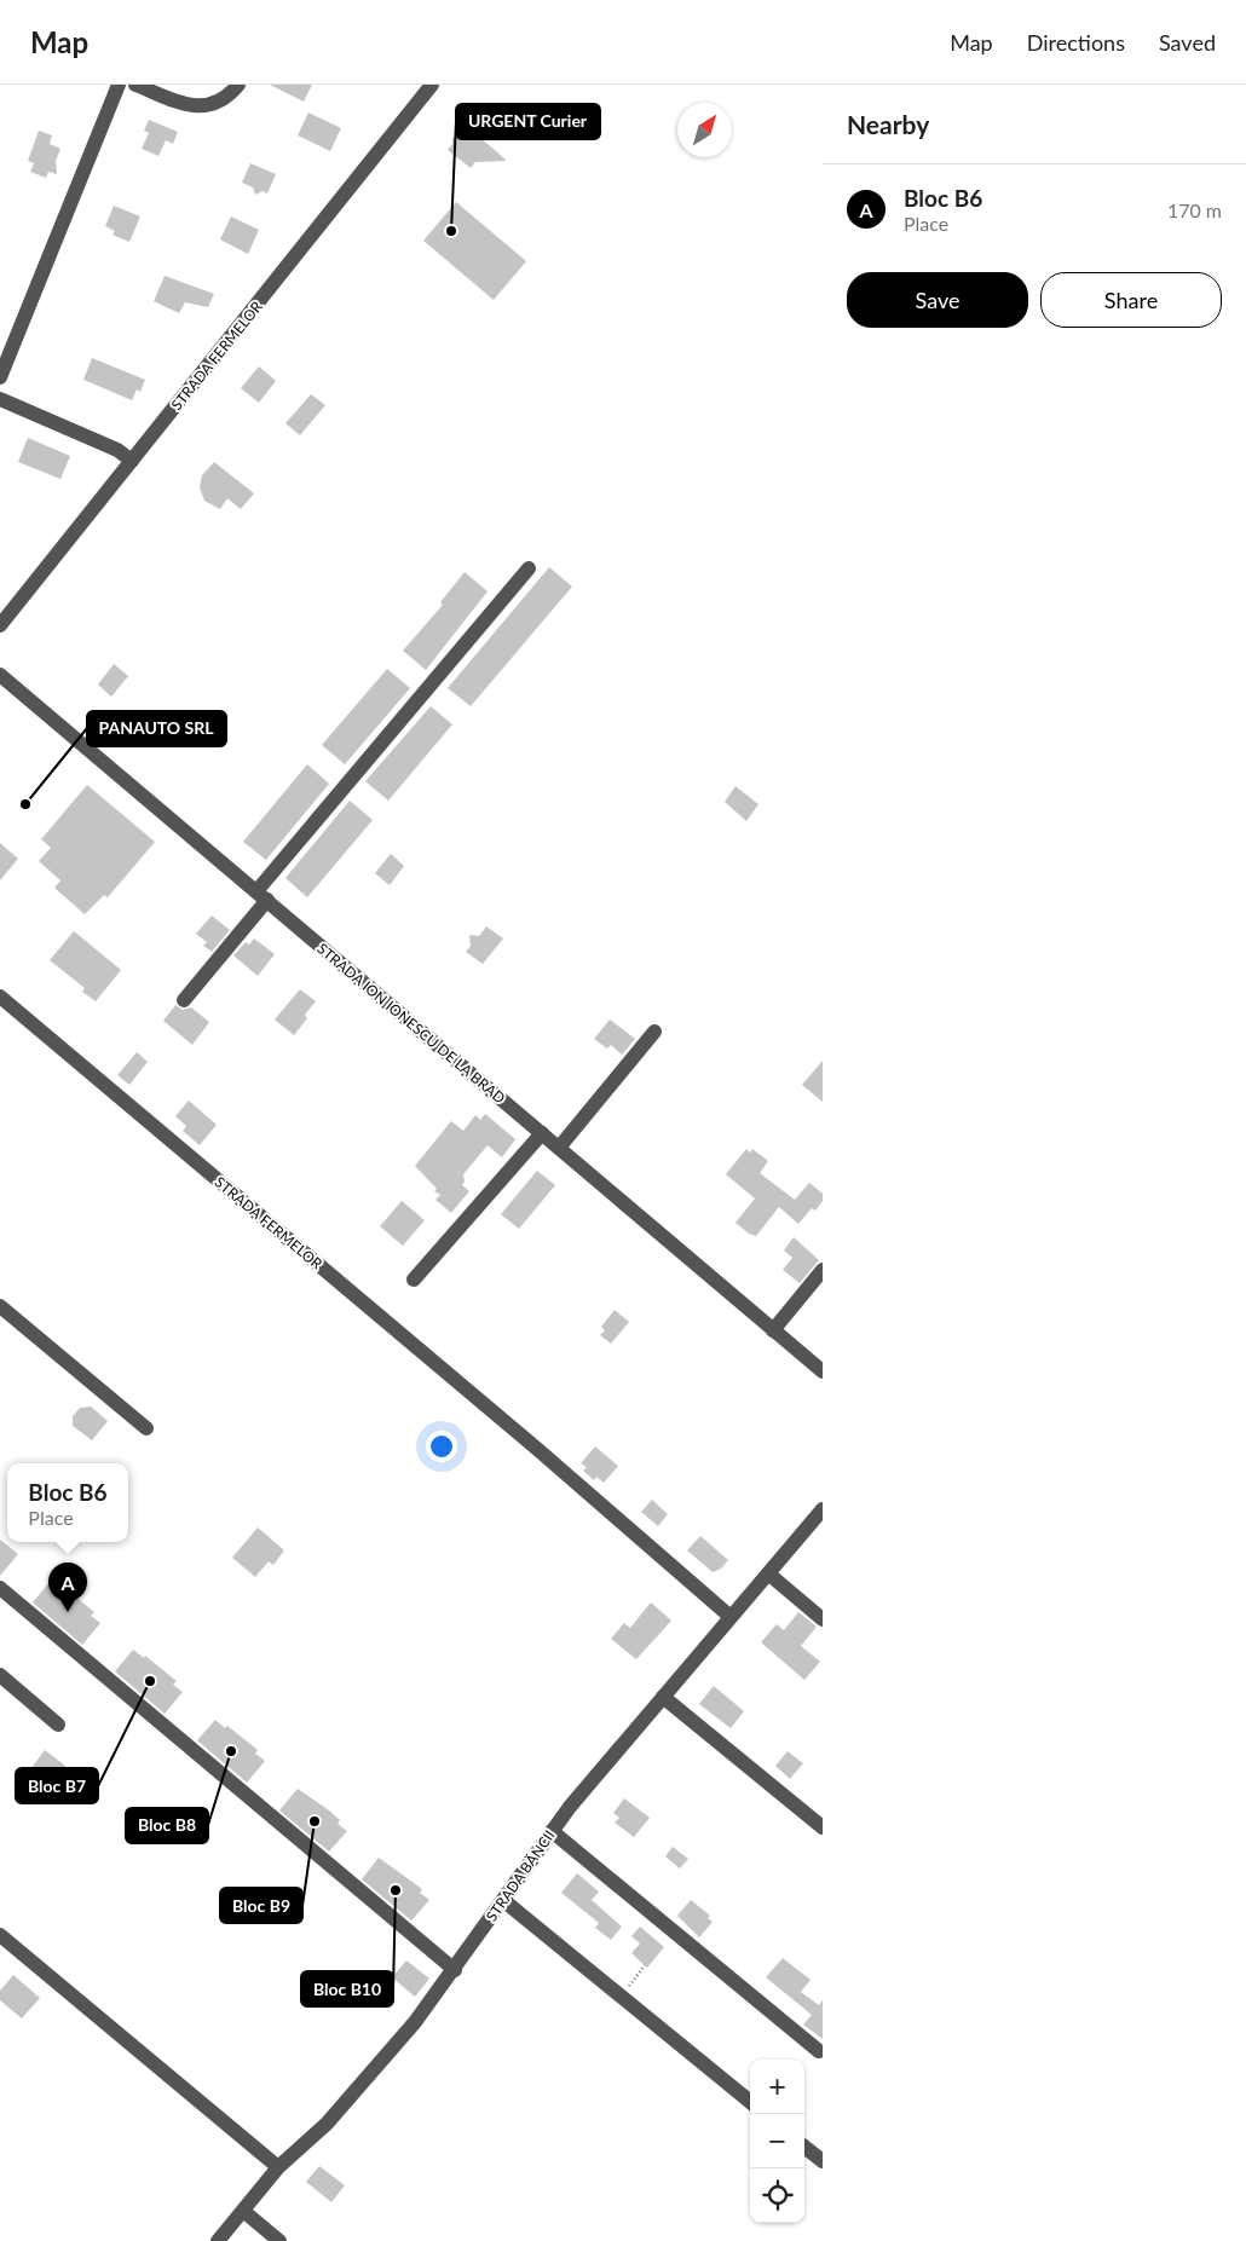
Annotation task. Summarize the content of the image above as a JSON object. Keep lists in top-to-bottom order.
{
  "streets": {
    "street": ["STRADA FERMELOR", "STRADA ION IONESCU DE LA BRAD", "STRADA BĂNCII"]
  },
  "crossings": [
    ["STRADA FERMELOR", "STRADA BĂNCII"]
  ],
  "places": [
    "URGENT Curier",
    "PANAUTO SRL",
    "Bloc B7",
    "Bloc B8",
    "Bloc B9",
    "Bloc B10"
  ],
  "north": "top right",
  "page": {
    "header": "Map",
    "nav": ["Map", "Directions", "Saved"],
    "heading": "Nearby",
    "list": [
      {
        "mark": "A",
        "name": "Bloc B6",
        "note": "Place",
        "value": "170 m"
      }
    ],
    "buttons": ["Save", "Share"],
    "popup": ["Bloc B6", "Place"],
    "pins": "A",
    "map_buttons": ["+", "−"]
  }
}
